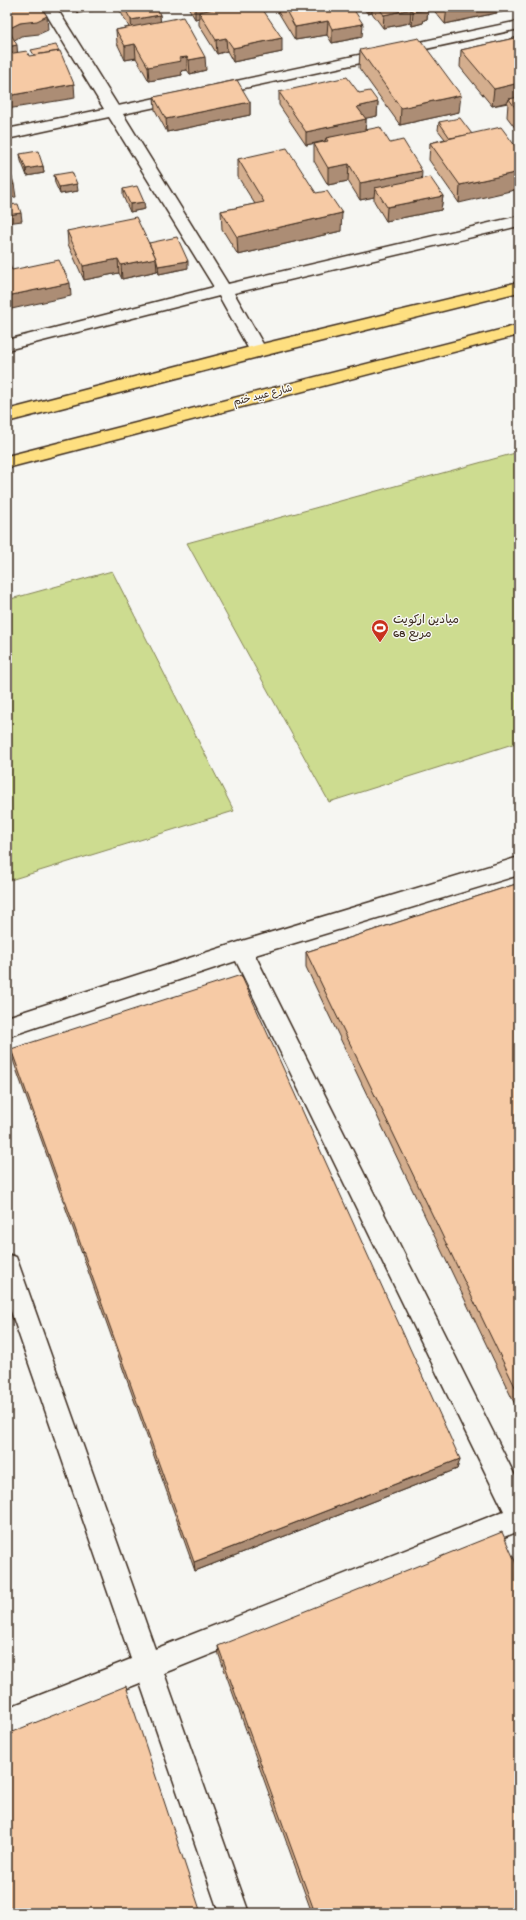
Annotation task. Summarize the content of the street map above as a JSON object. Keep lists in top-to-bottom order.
{
  "streets": {
    "main road": ["شارع عبيد ختم"]
  },
  "places": {
    "sports": ["ميادين اركويت مربع 68"]
  }
}
